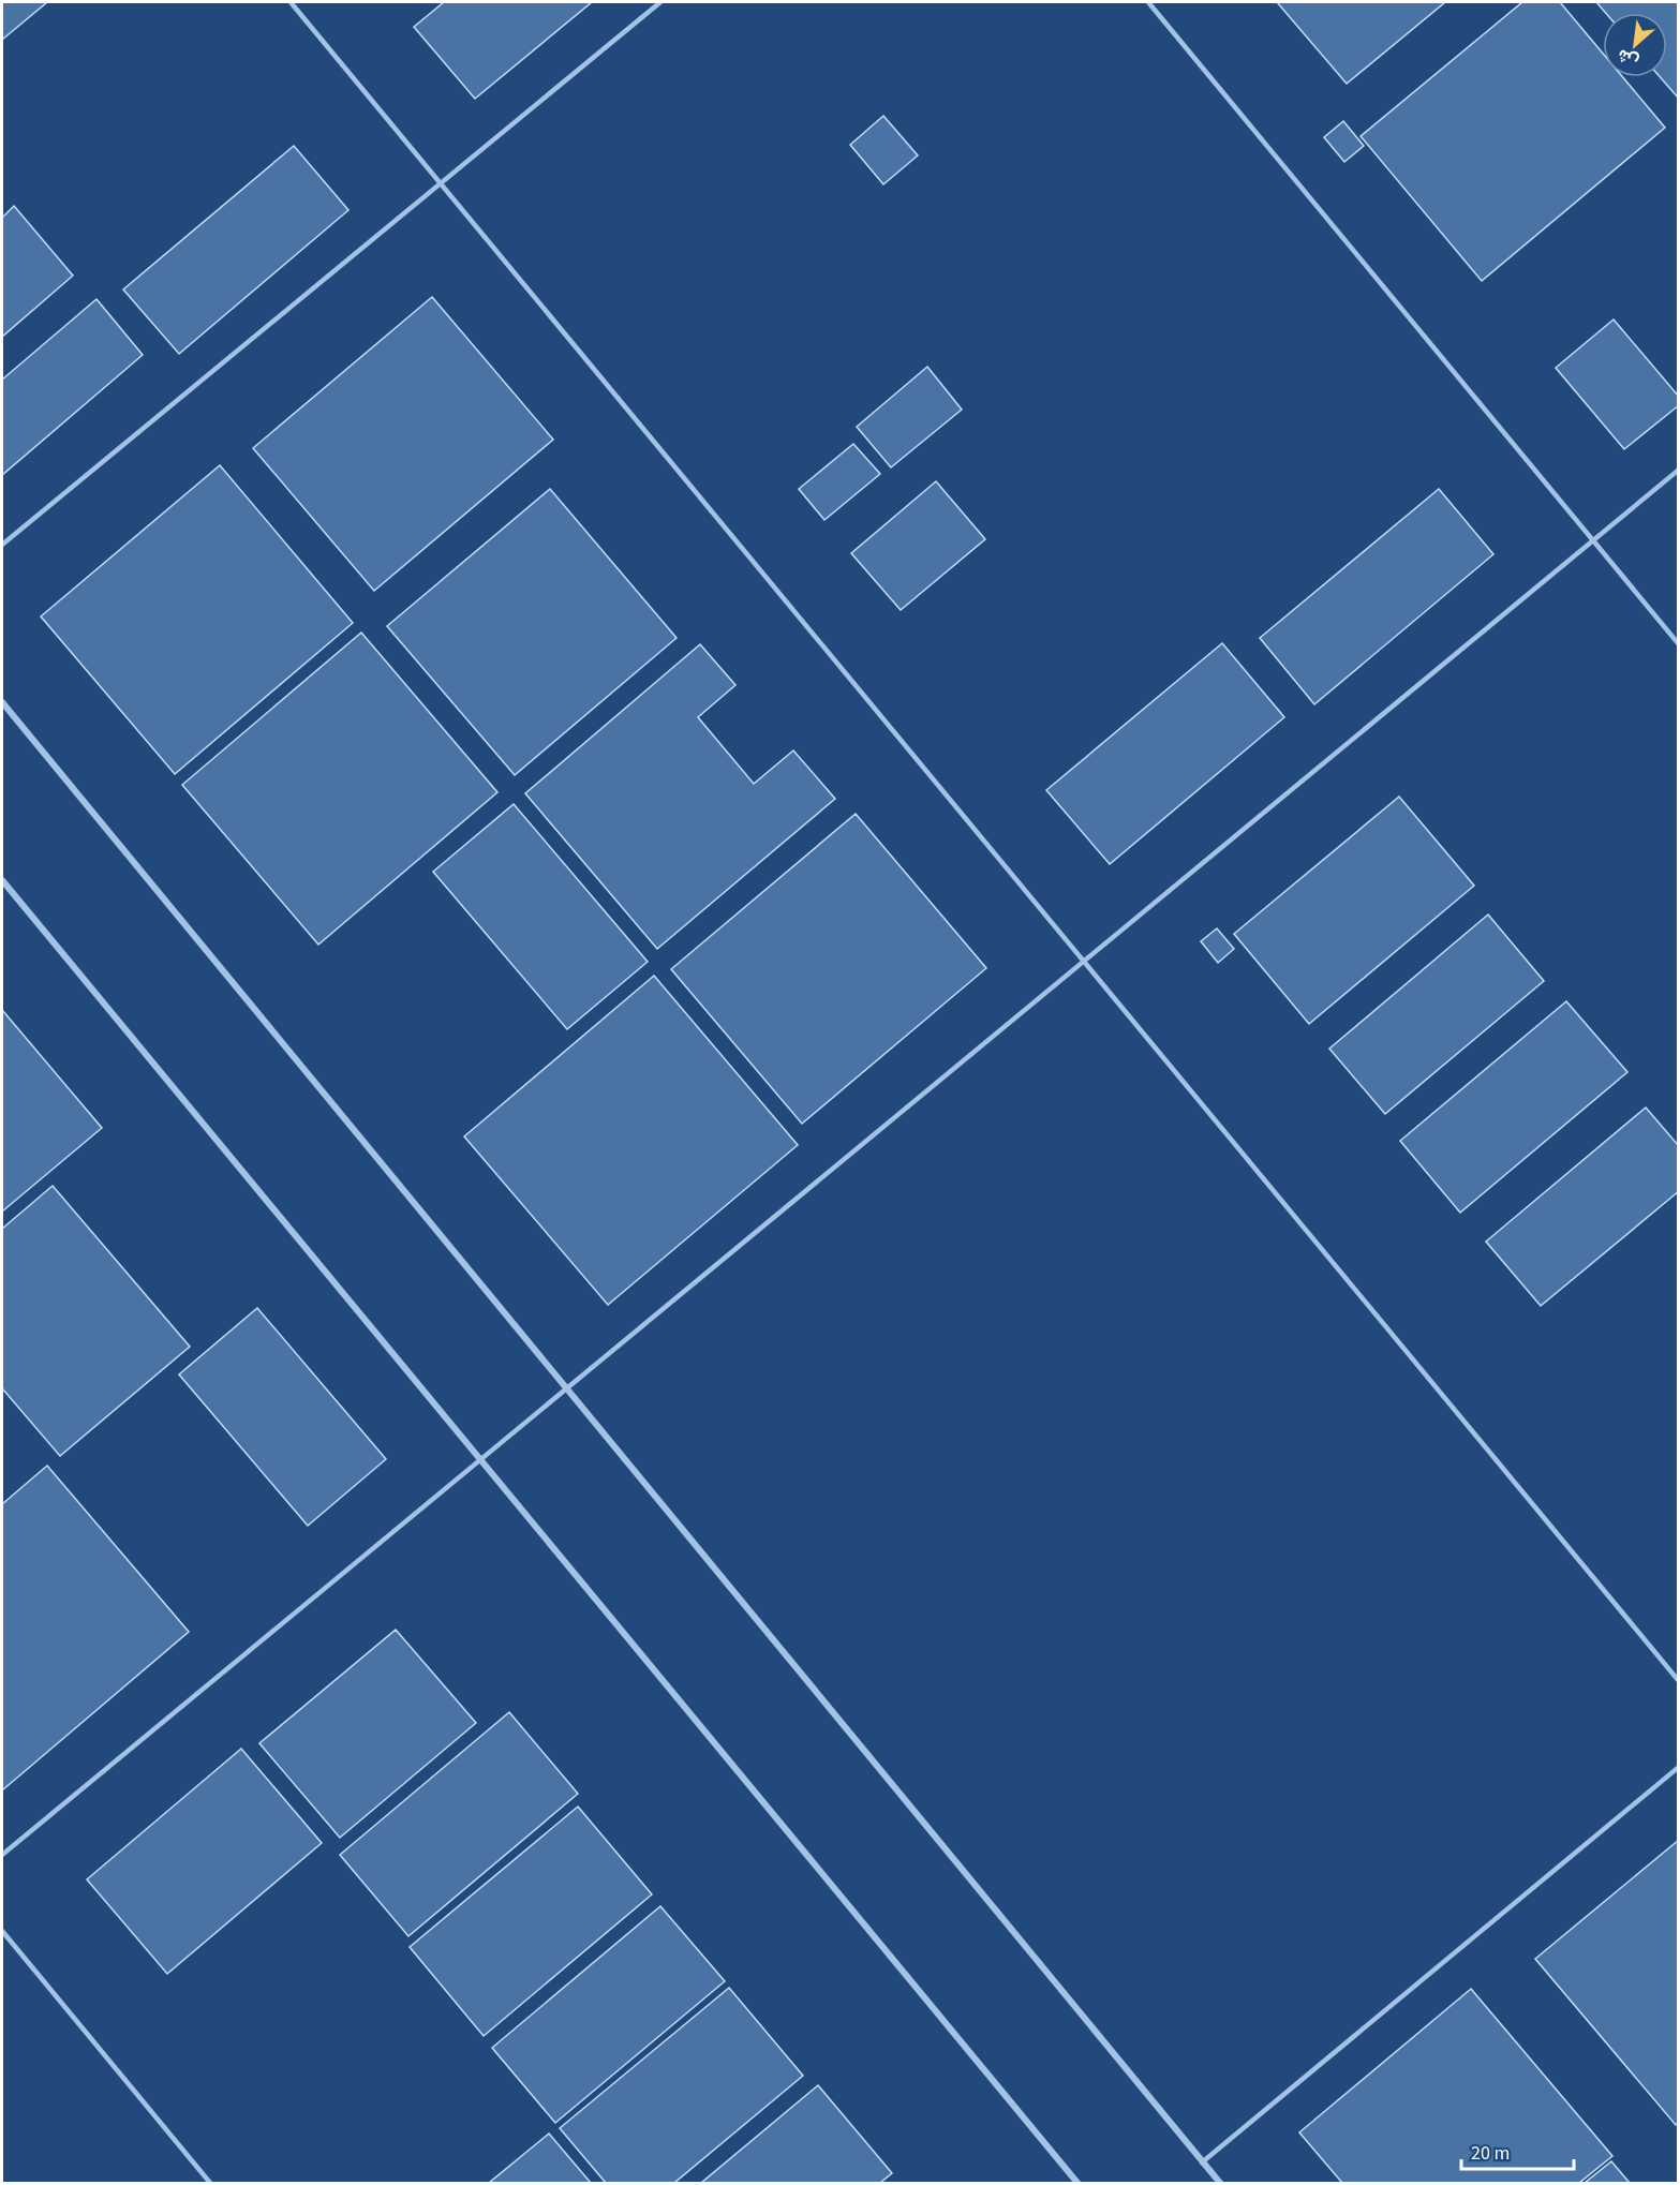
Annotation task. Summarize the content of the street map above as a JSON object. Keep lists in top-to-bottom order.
{
  "scale_bar": "20 m",
  "north": "bottom left"
}
